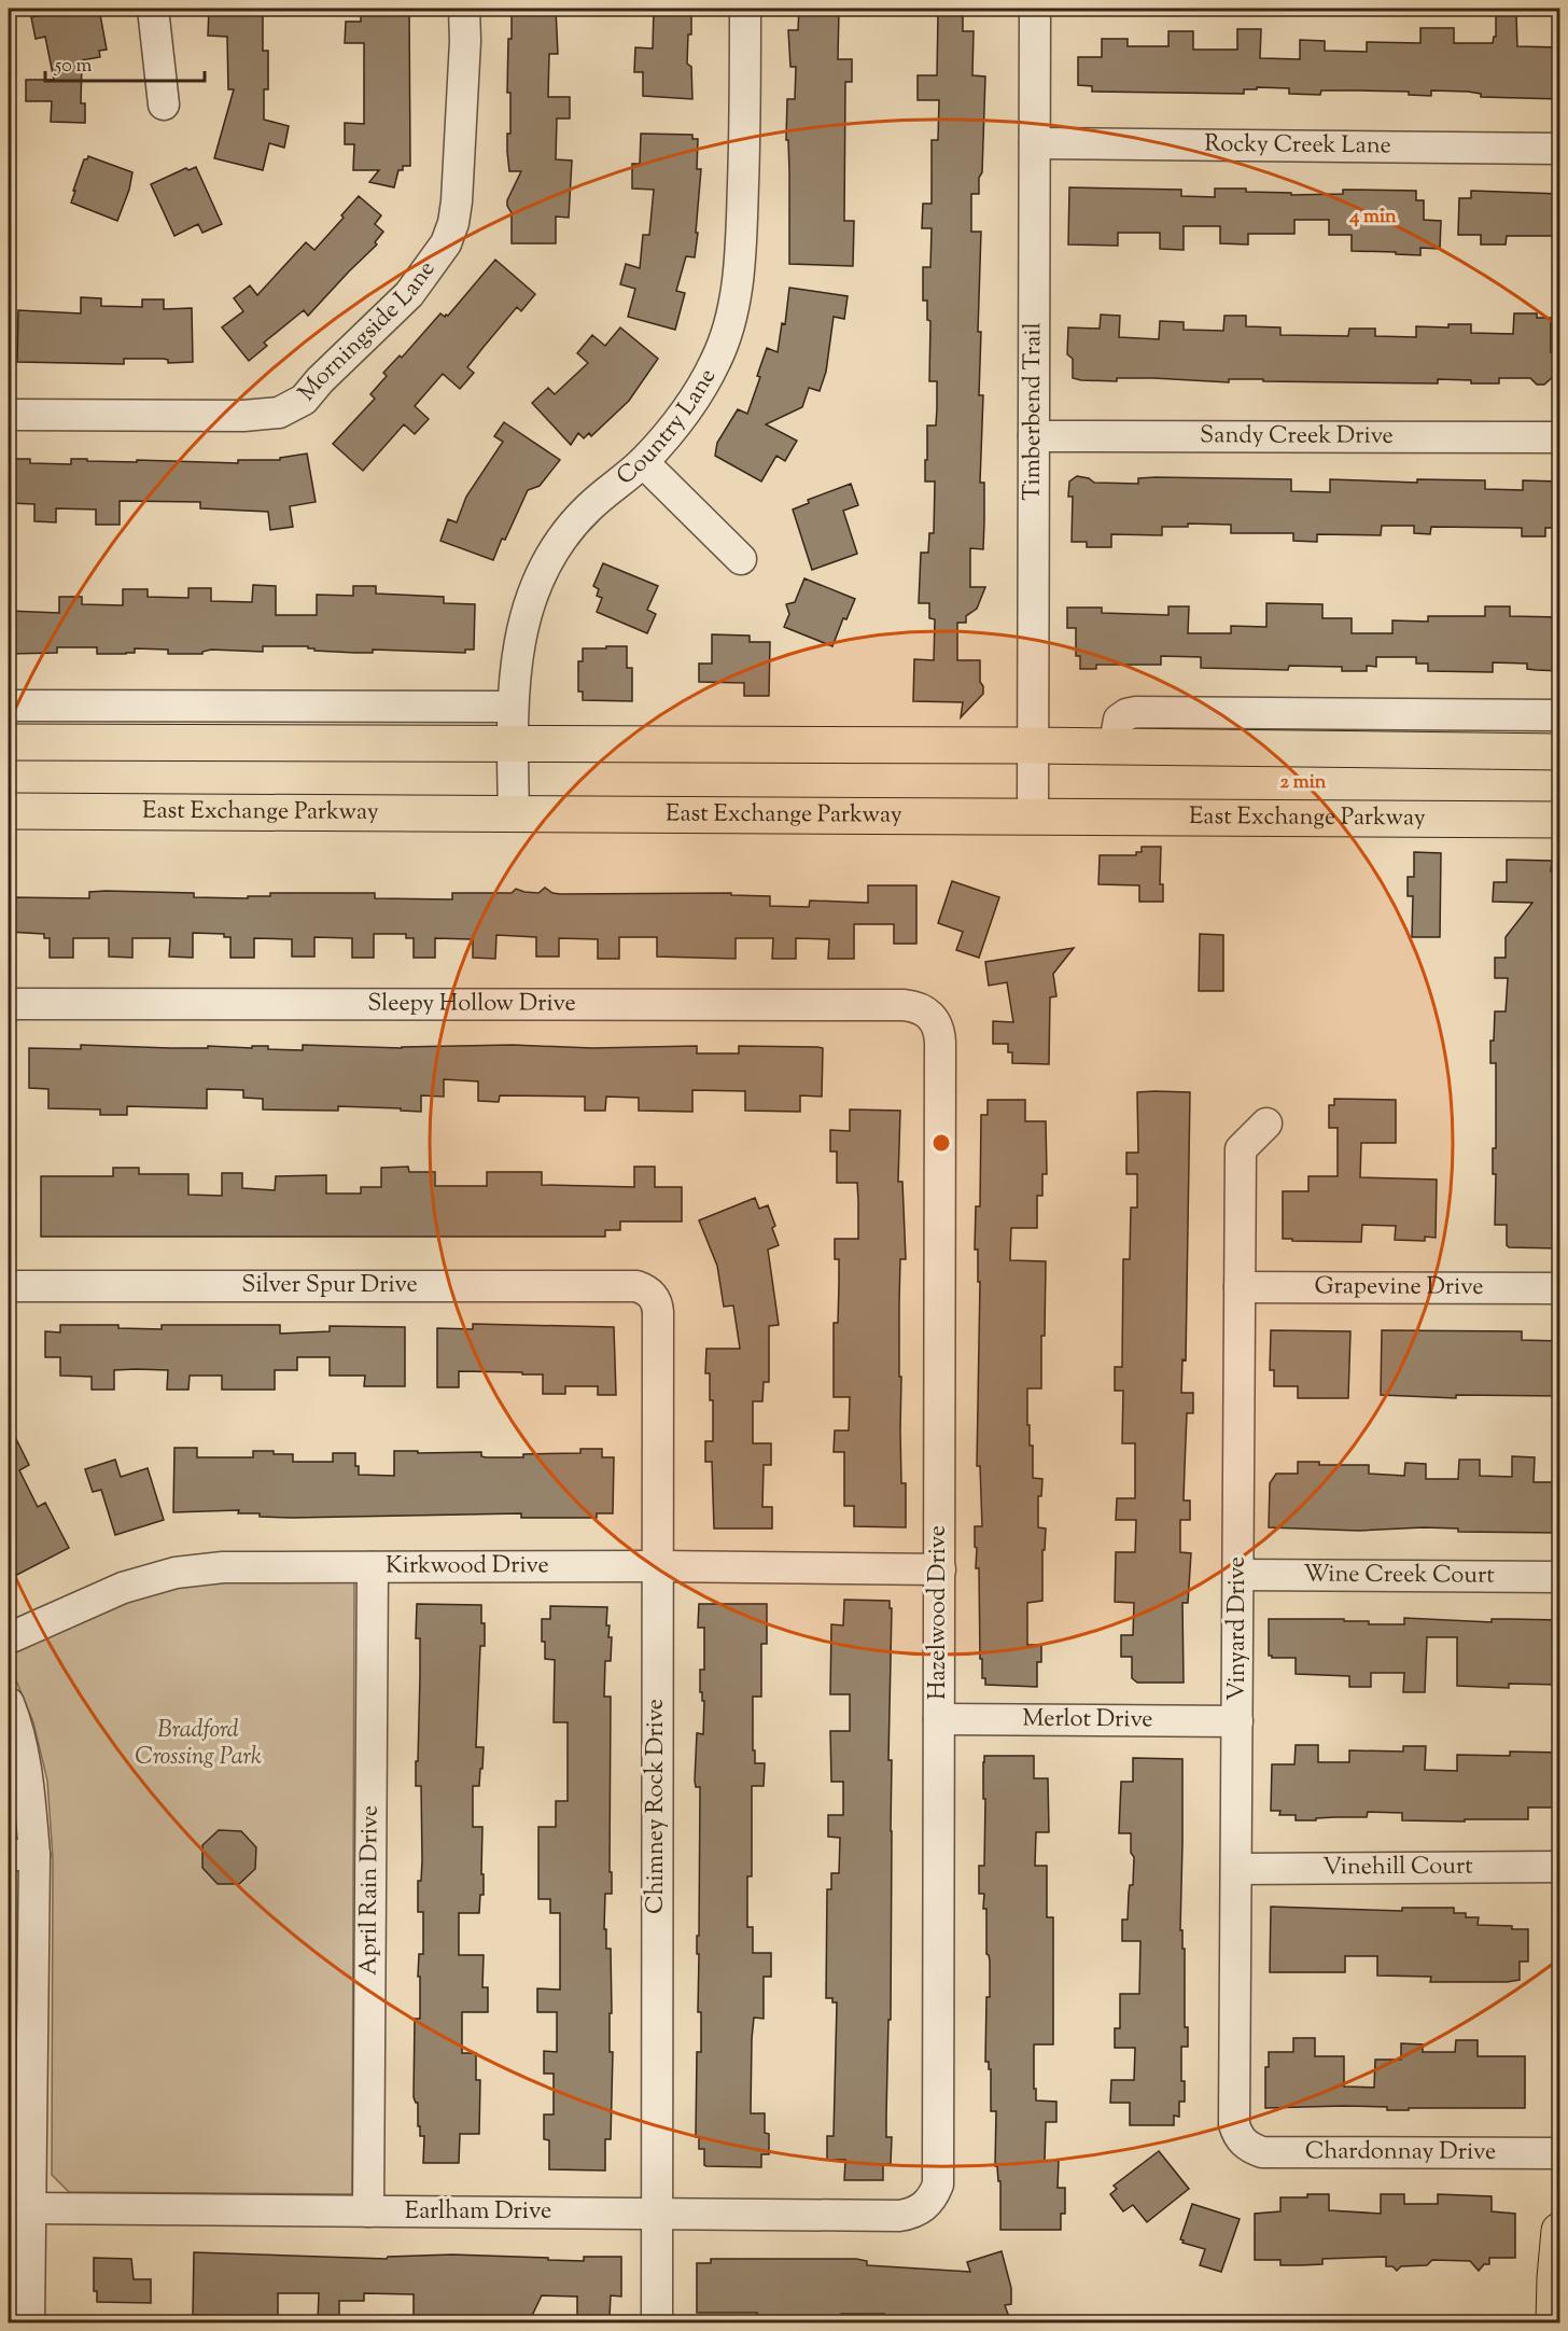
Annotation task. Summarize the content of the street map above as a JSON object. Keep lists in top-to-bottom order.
{
  "streets": {
    "main road": ["East Exchange Parkway"],
    "street": [
      "Rocky Creek Lane",
      "Morningside Lane",
      "Timberbend Trail",
      "Country Lane",
      "Sandy Creek Drive",
      "Sleepy Hollow Drive",
      "Silver Spur Drive",
      "Grapevine Drive",
      "Kirkwood Drive",
      "Wine Creek Court",
      "Hazelwood Drive",
      "Vinyard Drive",
      "Merlot Drive",
      "Chimney Rock Drive",
      "Vinehill Court",
      "April Rain Drive",
      "Chardonnay Drive",
      "Earlham Drive"
    ]
  },
  "crossings": [
    ["Rocky Creek Lane", "Timberbend Trail"],
    ["Timberbend Trail", "Sandy Creek Drive"],
    ["Timberbend Trail", "East Exchange Parkway"],
    ["Country Lane", "East Exchange Parkway"],
    ["Sleepy Hollow Drive", "Hazelwood Drive"],
    ["Silver Spur Drive", "Chimney Rock Drive"],
    ["Grapevine Drive", "Vinyard Drive"],
    ["Kirkwood Drive", "Hazelwood Drive"],
    ["Kirkwood Drive", "Chimney Rock Drive"],
    ["Kirkwood Drive", "April Rain Drive"],
    ["Wine Creek Court", "Vinyard Drive"],
    ["Hazelwood Drive", "Merlot Drive"],
    ["Hazelwood Drive", "Earlham Drive"],
    ["Vinyard Drive", "Merlot Drive"],
    ["Vinyard Drive", "Vinehill Court"],
    ["Vinyard Drive", "Chardonnay Drive"],
    ["Chimney Rock Drive", "Earlham Drive"],
    ["April Rain Drive", "Earlham Drive"]
  ],
  "parks": ["Bradford Crossing Park"],
  "scale_bar": "50 m",
  "rings": ["4 min", "2 min"]
}
